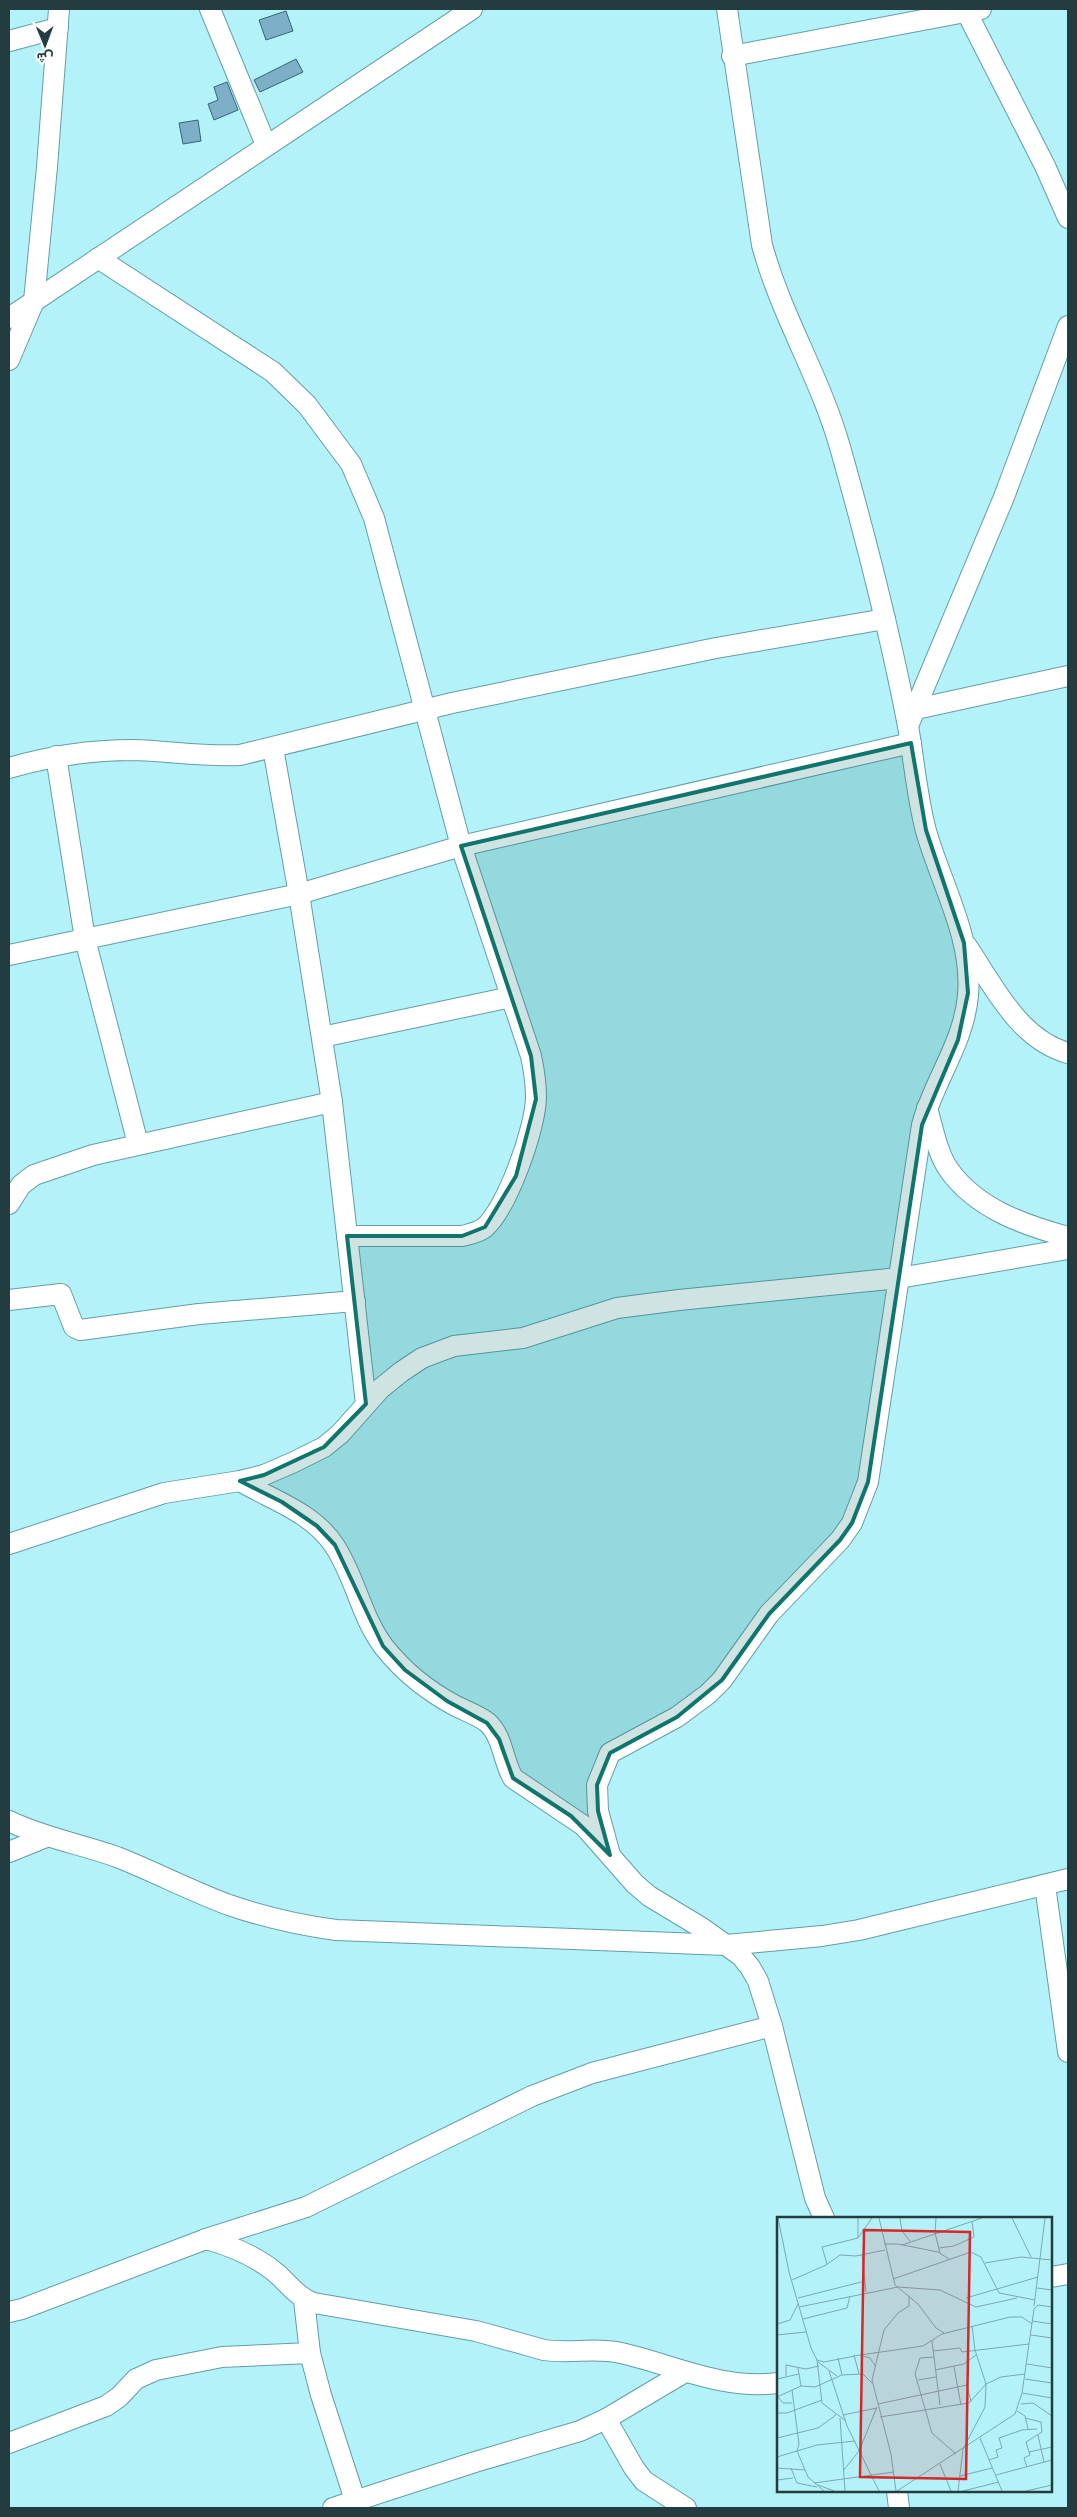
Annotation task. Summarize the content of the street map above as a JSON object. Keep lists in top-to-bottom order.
{
  "north": "bottom"
}
